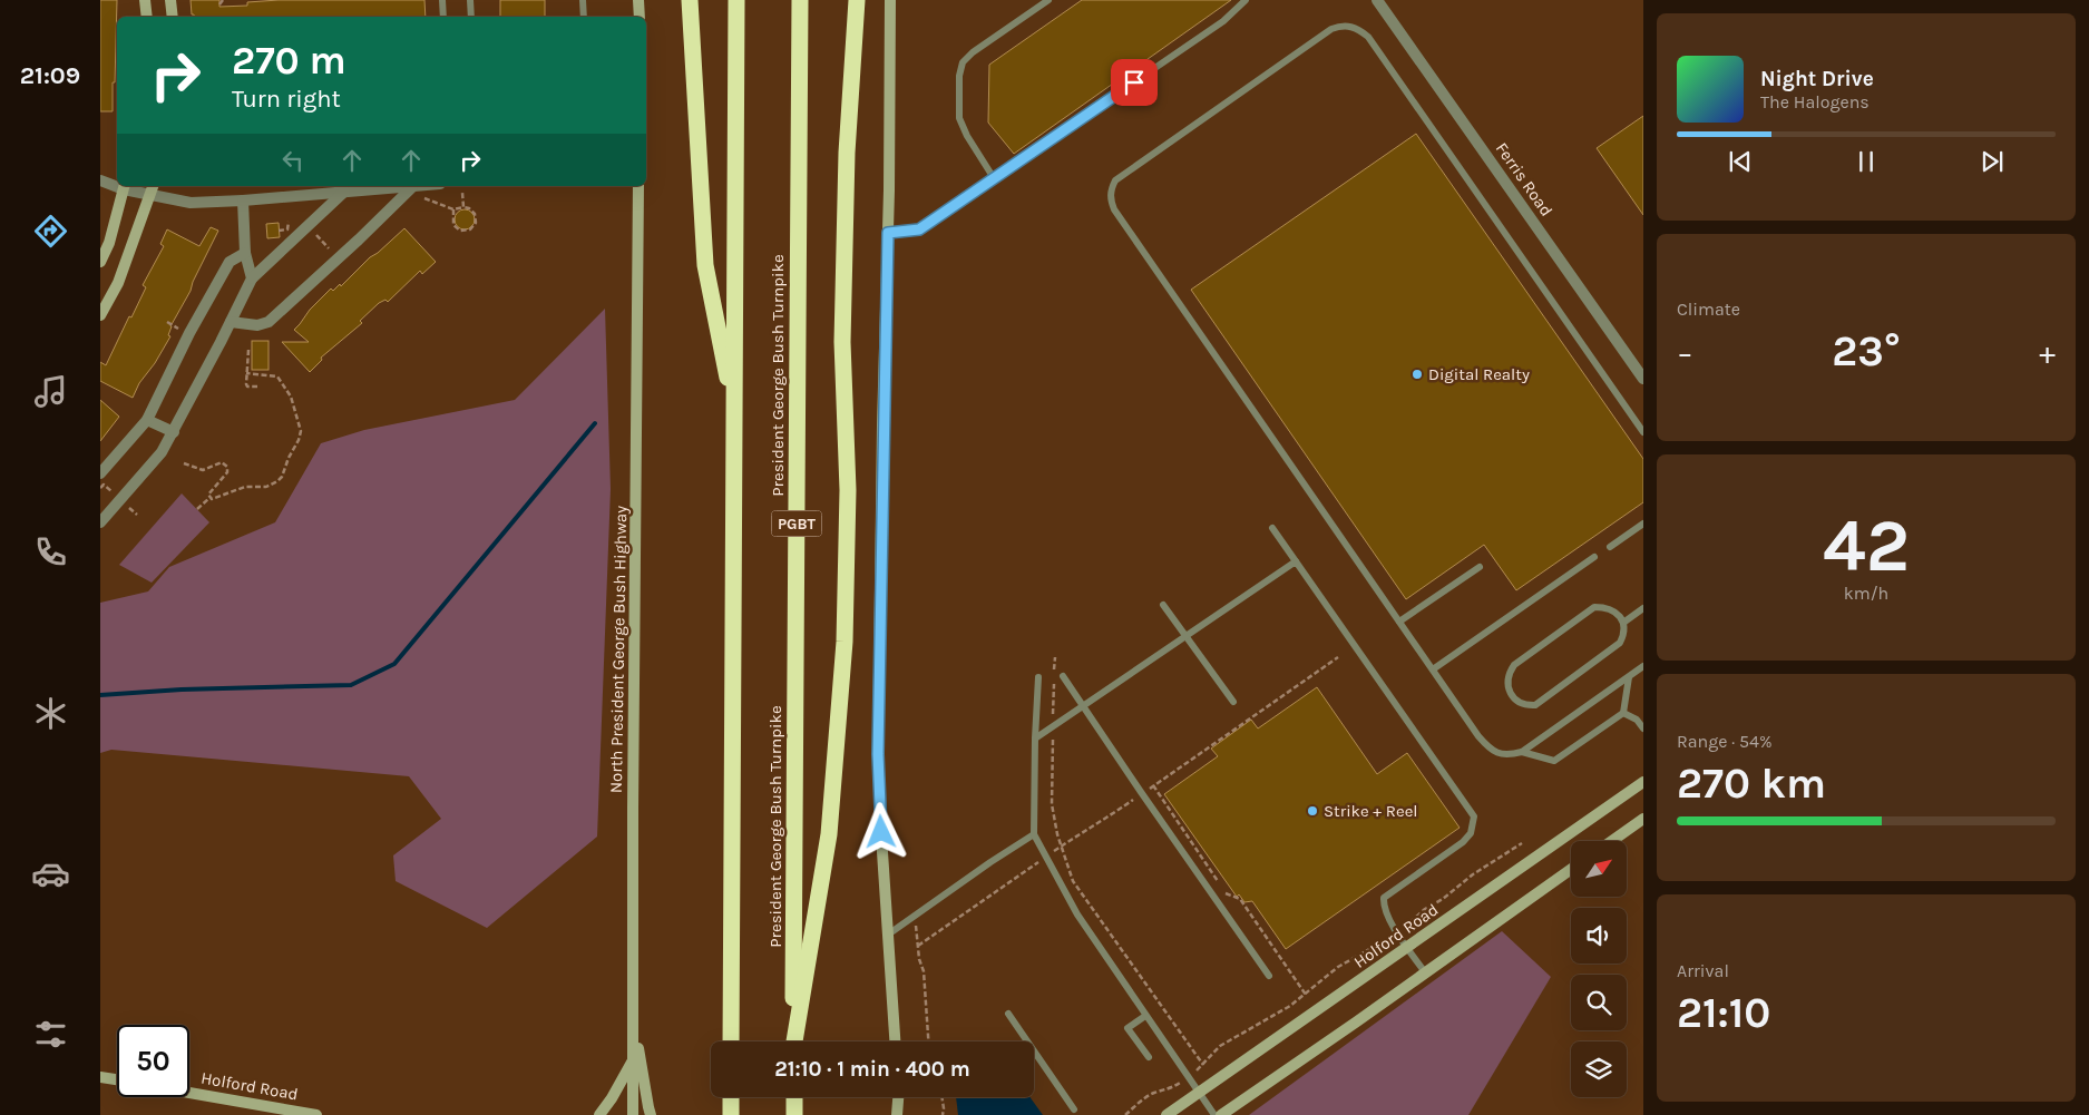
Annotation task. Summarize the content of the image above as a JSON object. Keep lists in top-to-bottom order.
{
  "streets": {
    "highway": ["President George Bush Turnpike", "PGBT"],
    "main road": ["North President George Bush Highway", "Holford Road"],
    "street": ["Ferris Road"]
  },
  "places": ["Digital Realty", "Strike + Reel"],
  "north": "top right",
  "page": {
    "tabs": "21:09",
    "turn": ["270 m", "Turn right"],
    "song": ["Night Drive", "The Halogens"],
    "tile": [
      "Climate",
      ["42", "km/h"],
      ["Range · 54%", "270 km"],
      ["Arrival", "21:10"]
    ],
    "heat": ["−", "23°", "+"],
    "limit": "50",
    "trip": "21:10 · 1 min · 400 m"
  }
}
